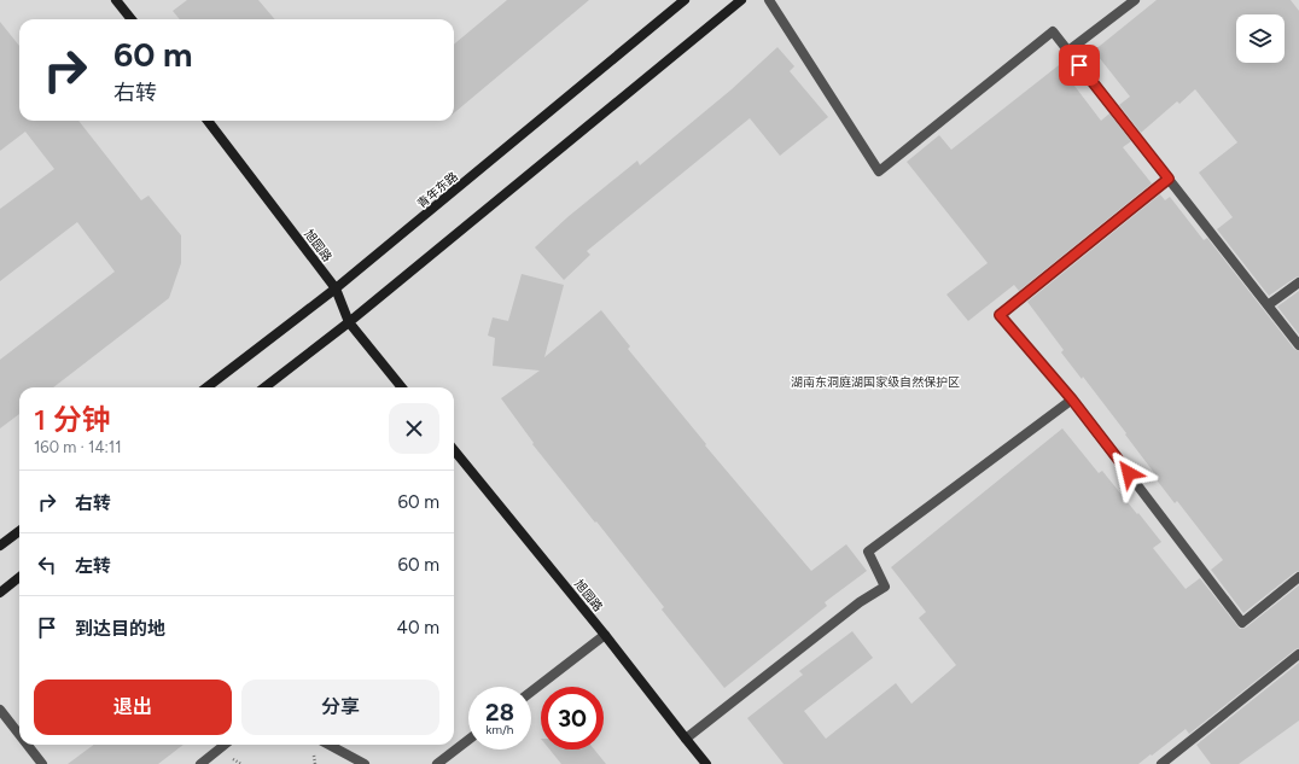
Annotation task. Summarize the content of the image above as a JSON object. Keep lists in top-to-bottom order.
{
  "streets": {
    "main road": ["青年东路", "旭园路"]
  },
  "crossings": [
    ["青年东路", "旭园路"]
  ],
  "parks": ["湖南东洞庭湖国家级自然保护区"],
  "page": {
    "turn": ["60 m", "右转"],
    "heading": ["1 分钟", "160 m · 14:11"],
    "list": [
      {
        "name": "右转",
        "value": "60 m"
      },
      {
        "name": "左转",
        "value": "60 m"
      },
      {
        "name": "到达目的地",
        "value": "40 m"
      }
    ],
    "buttons": ["退出", "分享"],
    "speed": "28 km/h",
    "limit": "30"
  }
}
